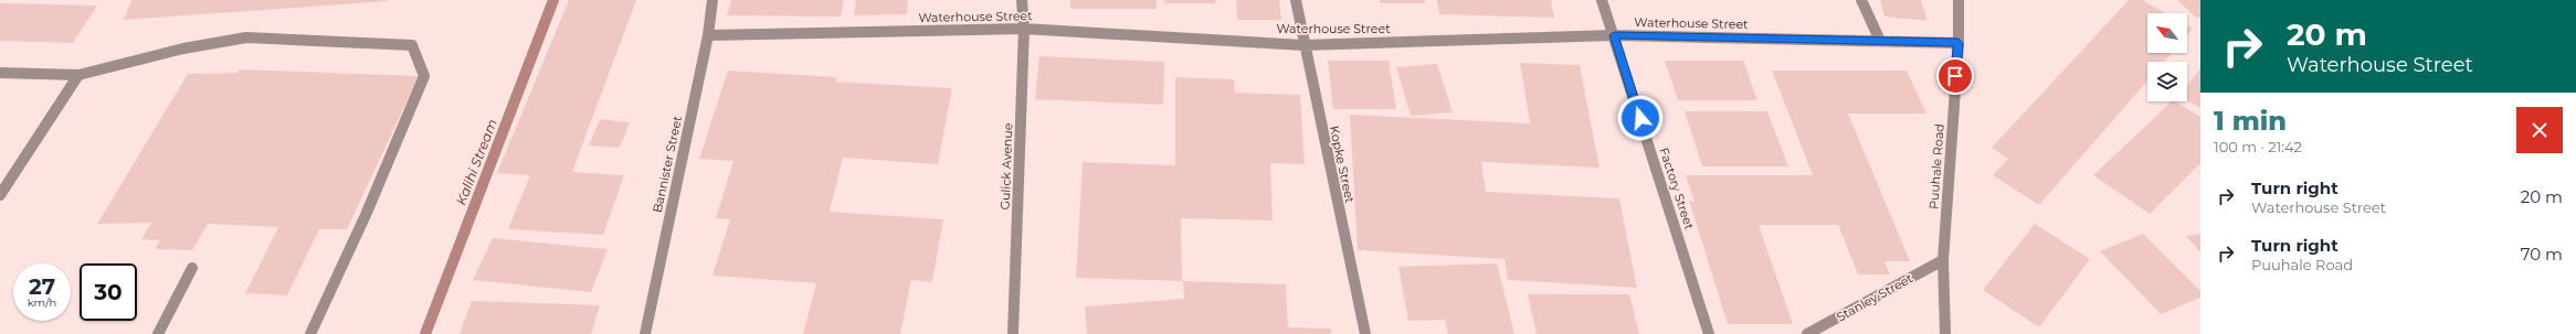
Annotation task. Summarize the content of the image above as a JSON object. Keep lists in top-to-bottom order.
{
  "streets": {
    "street": [
      "Waterhouse Street",
      "Bannister Street",
      "Kopke Street",
      "Gulick Avenue",
      "Puuhale Road",
      "Factory Street",
      "Stanley Street"
    ]
  },
  "crossings": [
    ["Waterhouse Street", "Bannister Street"],
    ["Waterhouse Street", "Kopke Street"],
    ["Waterhouse Street", "Gulick Avenue"],
    ["Waterhouse Street", "Puuhale Road"],
    ["Waterhouse Street", "Factory Street"],
    ["Puuhale Road", "Stanley Street"]
  ],
  "water": ["Kalihi Stream"],
  "north": "top left",
  "page": {
    "turn": ["20 m", "Waterhouse Street"],
    "heading": ["1 min", "100 m · 21:42"],
    "list": [
      {
        "name": "Turn right",
        "note": "Waterhouse Street",
        "value": "20 m"
      },
      {
        "name": "Turn right",
        "note": "Puuhale Road",
        "value": "70 m"
      }
    ],
    "speed": "27 km/h",
    "limit": "30"
  }
}
